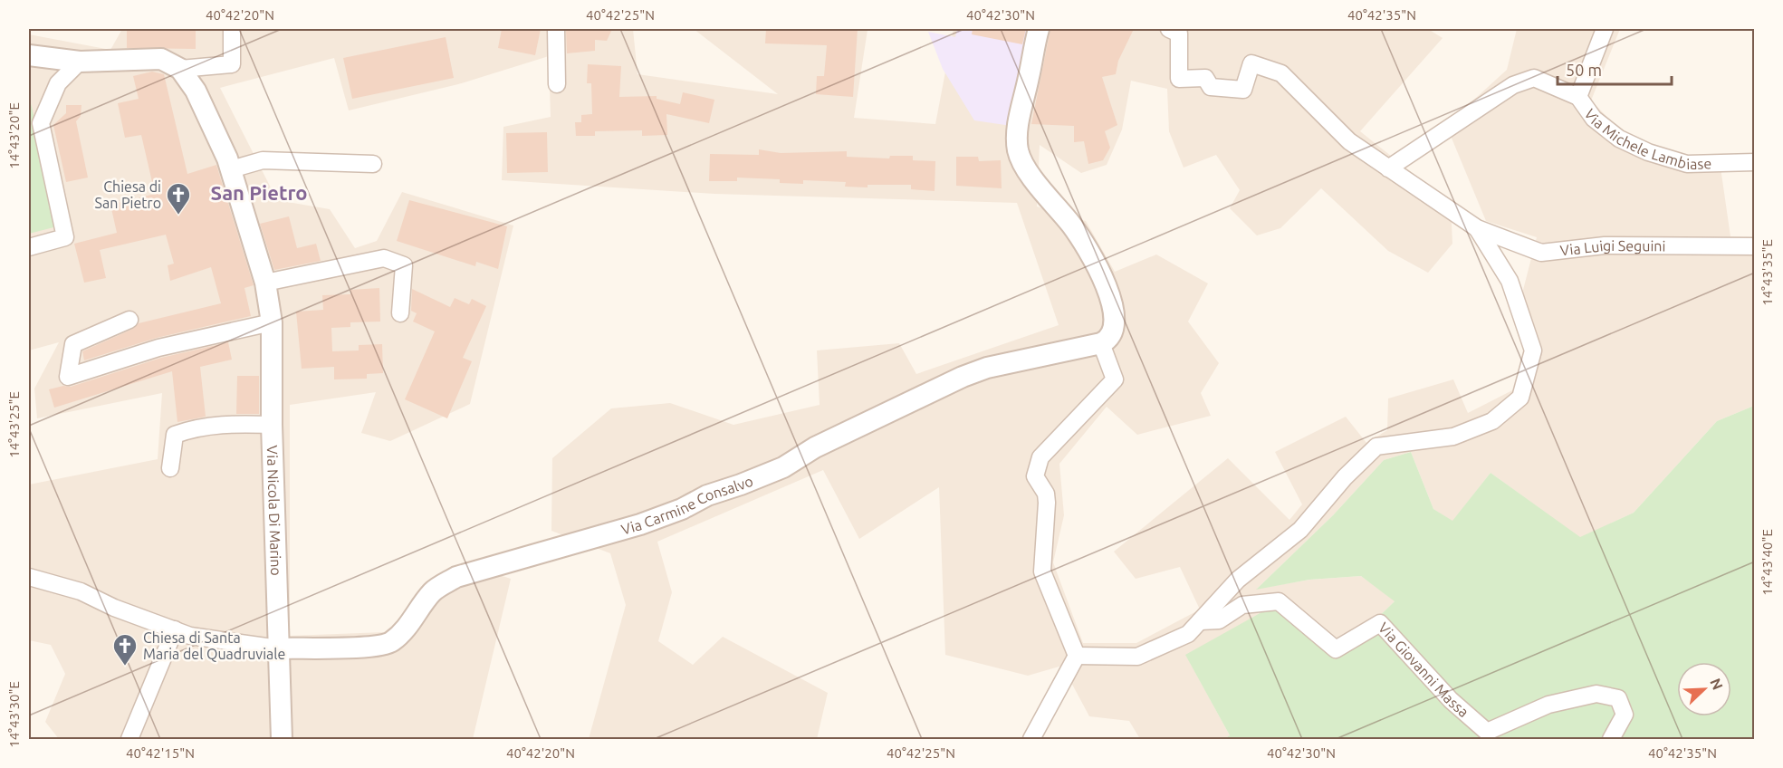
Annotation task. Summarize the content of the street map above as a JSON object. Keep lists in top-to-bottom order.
{
  "streets": {
    "street": [
      "Via Michele Lambiase",
      "Via Luigi Seguini",
      "Via Carmine Consalvo",
      "Via Nicola Di Marino",
      "Via Giovanni Massa"
    ]
  },
  "crossings": [
    ["Via Carmine Consalvo", "Via Nicola Di Marino"]
  ],
  "districts": ["San Pietro"],
  "places": {
    "church": ["Chiesa di San Pietro", "Chiesa di Santa Maria del Quadruviale"]
  },
  "scale_bar": "50 m",
  "north": "top right",
  "coordinates": [
    "40°42'20\"N",
    "40°42'25\"N",
    "40°42'30\"N",
    "40°42'35\"N",
    "14°43'20\"E",
    "14°43'35\"E",
    "14°43'25\"E",
    "14°43'40\"E",
    "14°43'30\"E",
    "40°42'15\"N"
  ]
}
